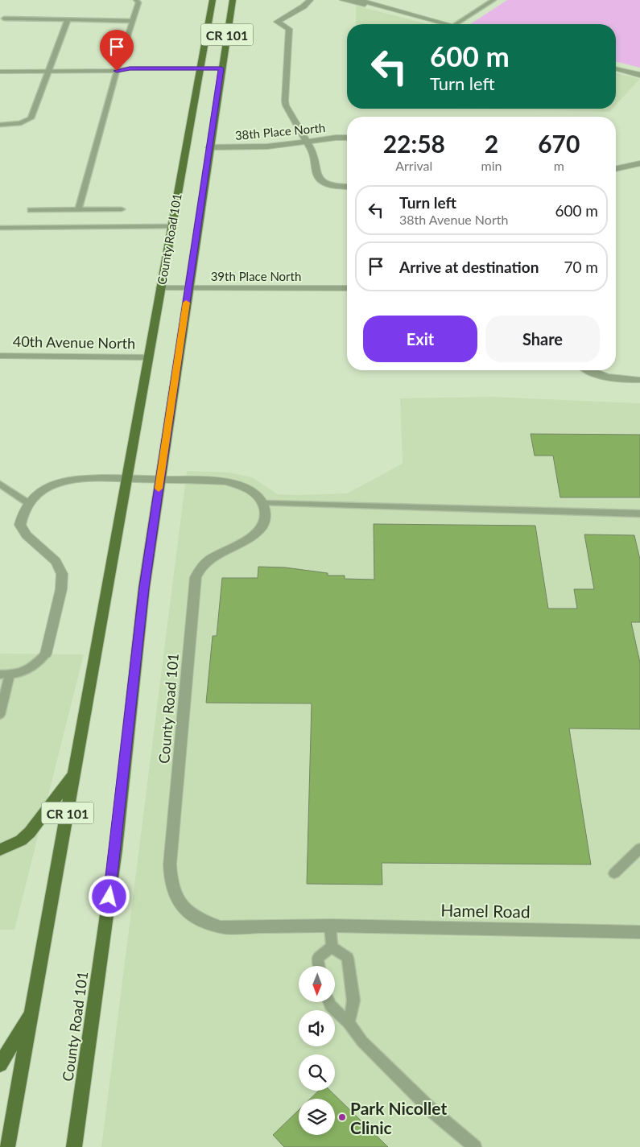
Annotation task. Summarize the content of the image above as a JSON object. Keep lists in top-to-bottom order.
{
  "streets": {
    "main road": ["CR 101", "County Road 101"],
    "street": [
      "38th Place North",
      "39th Place North",
      "40th Avenue North",
      "Hamel Road"
    ]
  },
  "crossings": [
    ["38th Place North", "County Road 101"],
    ["County Road 101", "39th Place North"],
    ["County Road 101", "40th Avenue North"],
    ["County Road 101", "Hamel Road"]
  ],
  "places": ["Park Nicollet Clinic"],
  "north": "bottom",
  "page": {
    "turn": ["600 m", "Turn left"],
    "eta": [
      "22:58",
      "Arrival",
      "2",
      "min",
      "670",
      "m"
    ],
    "list": [
      {
        "name": "Turn left",
        "note": "38th Avenue North",
        "value": "600 m"
      },
      {
        "name": "Arrive at destination",
        "value": "70 m"
      }
    ],
    "buttons": ["Exit", "Share"]
  }
}
